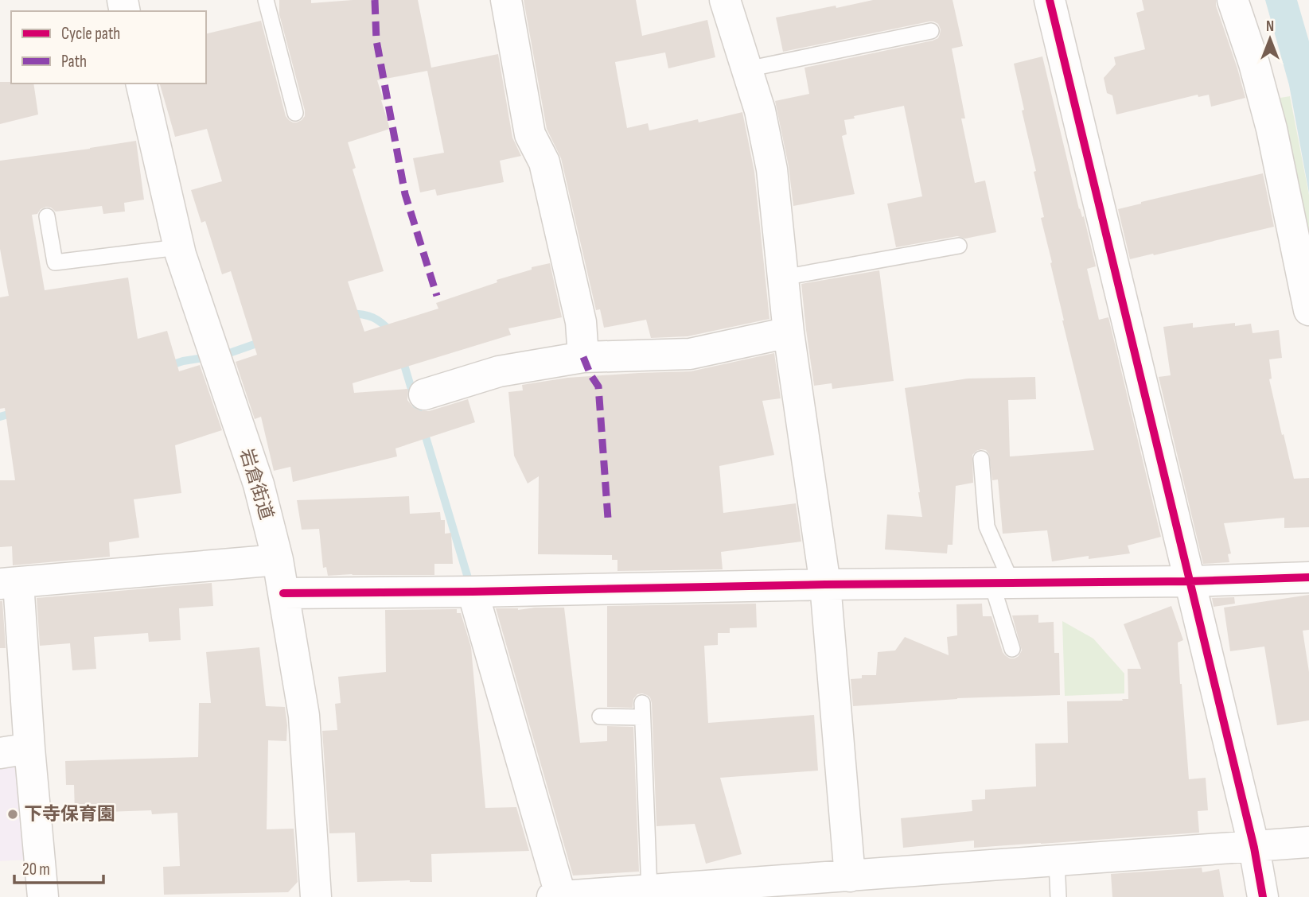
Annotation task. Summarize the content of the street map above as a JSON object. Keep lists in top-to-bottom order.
{
  "streets": {
    "street": ["岩倉街道"]
  },
  "places": ["下寺保育園"],
  "legend": ["Cycle path", "Path"],
  "scale_bar": "20 m",
  "north": "top"
}
